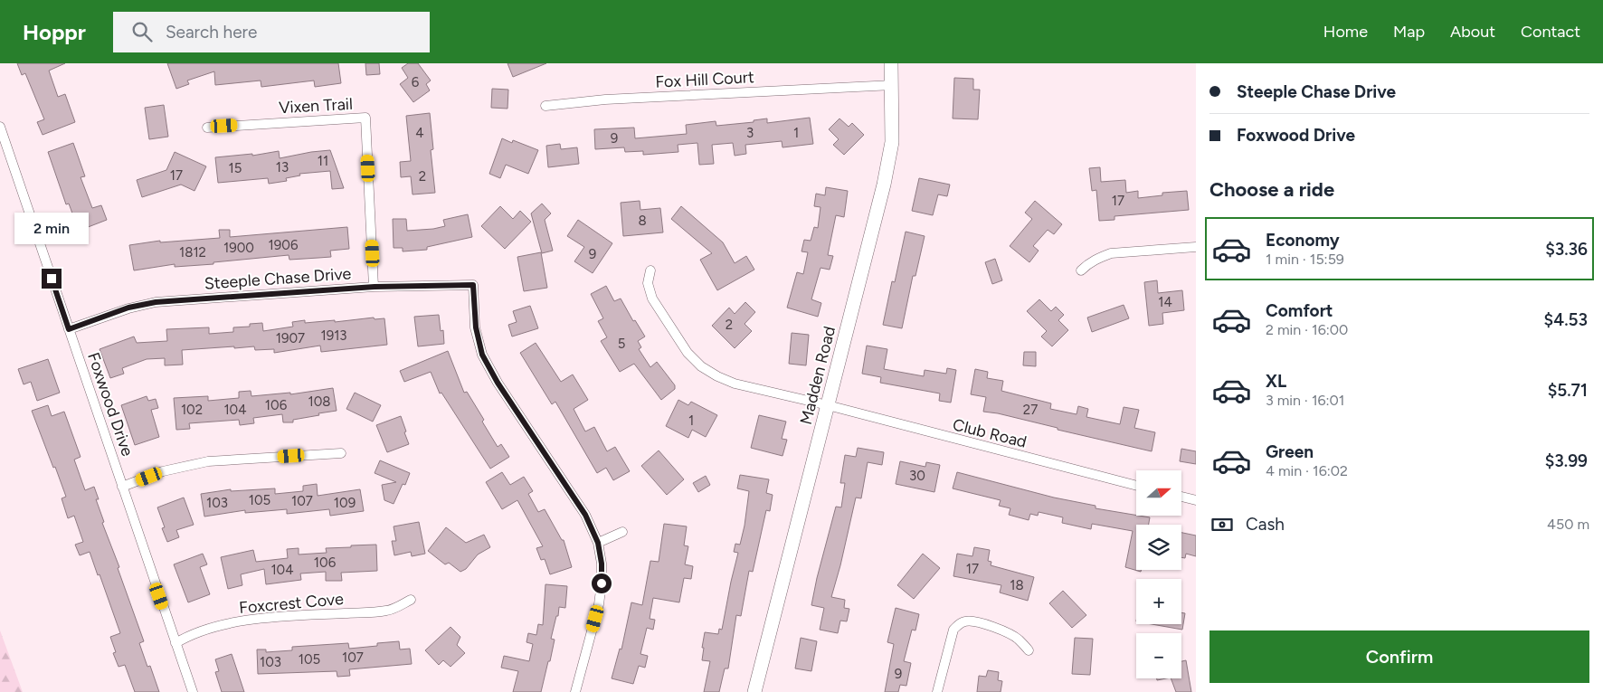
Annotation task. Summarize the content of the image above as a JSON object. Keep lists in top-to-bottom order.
{
  "streets": {
    "street": [
      "Fox Hill Court",
      "Vixen Trail",
      "Steeple Chase Drive",
      "Madden Road",
      "Foxwood Drive",
      "Club Road",
      "Foxcrest Cove"
    ]
  },
  "crossings": [
    ["Fox Hill Court", "Madden Road"],
    ["Vixen Trail", "Steeple Chase Drive"],
    ["Steeple Chase Drive", "Foxwood Drive"],
    ["Madden Road", "Club Road"],
    ["Foxwood Drive", "Foxcrest Cove"]
  ],
  "house_numbers": [
    "6",
    "4",
    "3",
    "1",
    "9",
    "11",
    "13",
    "15",
    "17",
    "2",
    "17",
    "8",
    "1906",
    "1900",
    "1812",
    "9",
    "14",
    "2",
    "1913",
    "1907",
    "5",
    "108",
    "106",
    "102",
    "104",
    "27",
    "1",
    "30",
    "105",
    "107",
    "103",
    "109",
    "106",
    "17",
    "104",
    "18",
    "107",
    "105",
    "103",
    "9"
  ],
  "north": "right",
  "page": {
    "header": "Hoppr",
    "search": "Search here",
    "nav": [
      "Home",
      "Map",
      "About",
      "Contact"
    ],
    "banner": ["Steeple Chase Drive", "Foxwood Drive"],
    "heading": "Choose a ride",
    "bubble": "2 min",
    "list": [
      {
        "name": "Economy",
        "note": "1 min · 15:59",
        "value": "$3.36"
      },
      {
        "name": "Comfort",
        "note": "2 min · 16:00",
        "value": "$4.53"
      },
      {
        "name": "XL",
        "note": "3 min · 16:01",
        "value": "$5.71"
      },
      {
        "name": "Green",
        "note": "4 min · 16:02",
        "value": "$3.99"
      }
    ],
    "map_buttons": ["+", "−"],
    "pay": ["Cash", "450 m"],
    "buttons": "Confirm"
  }
}
